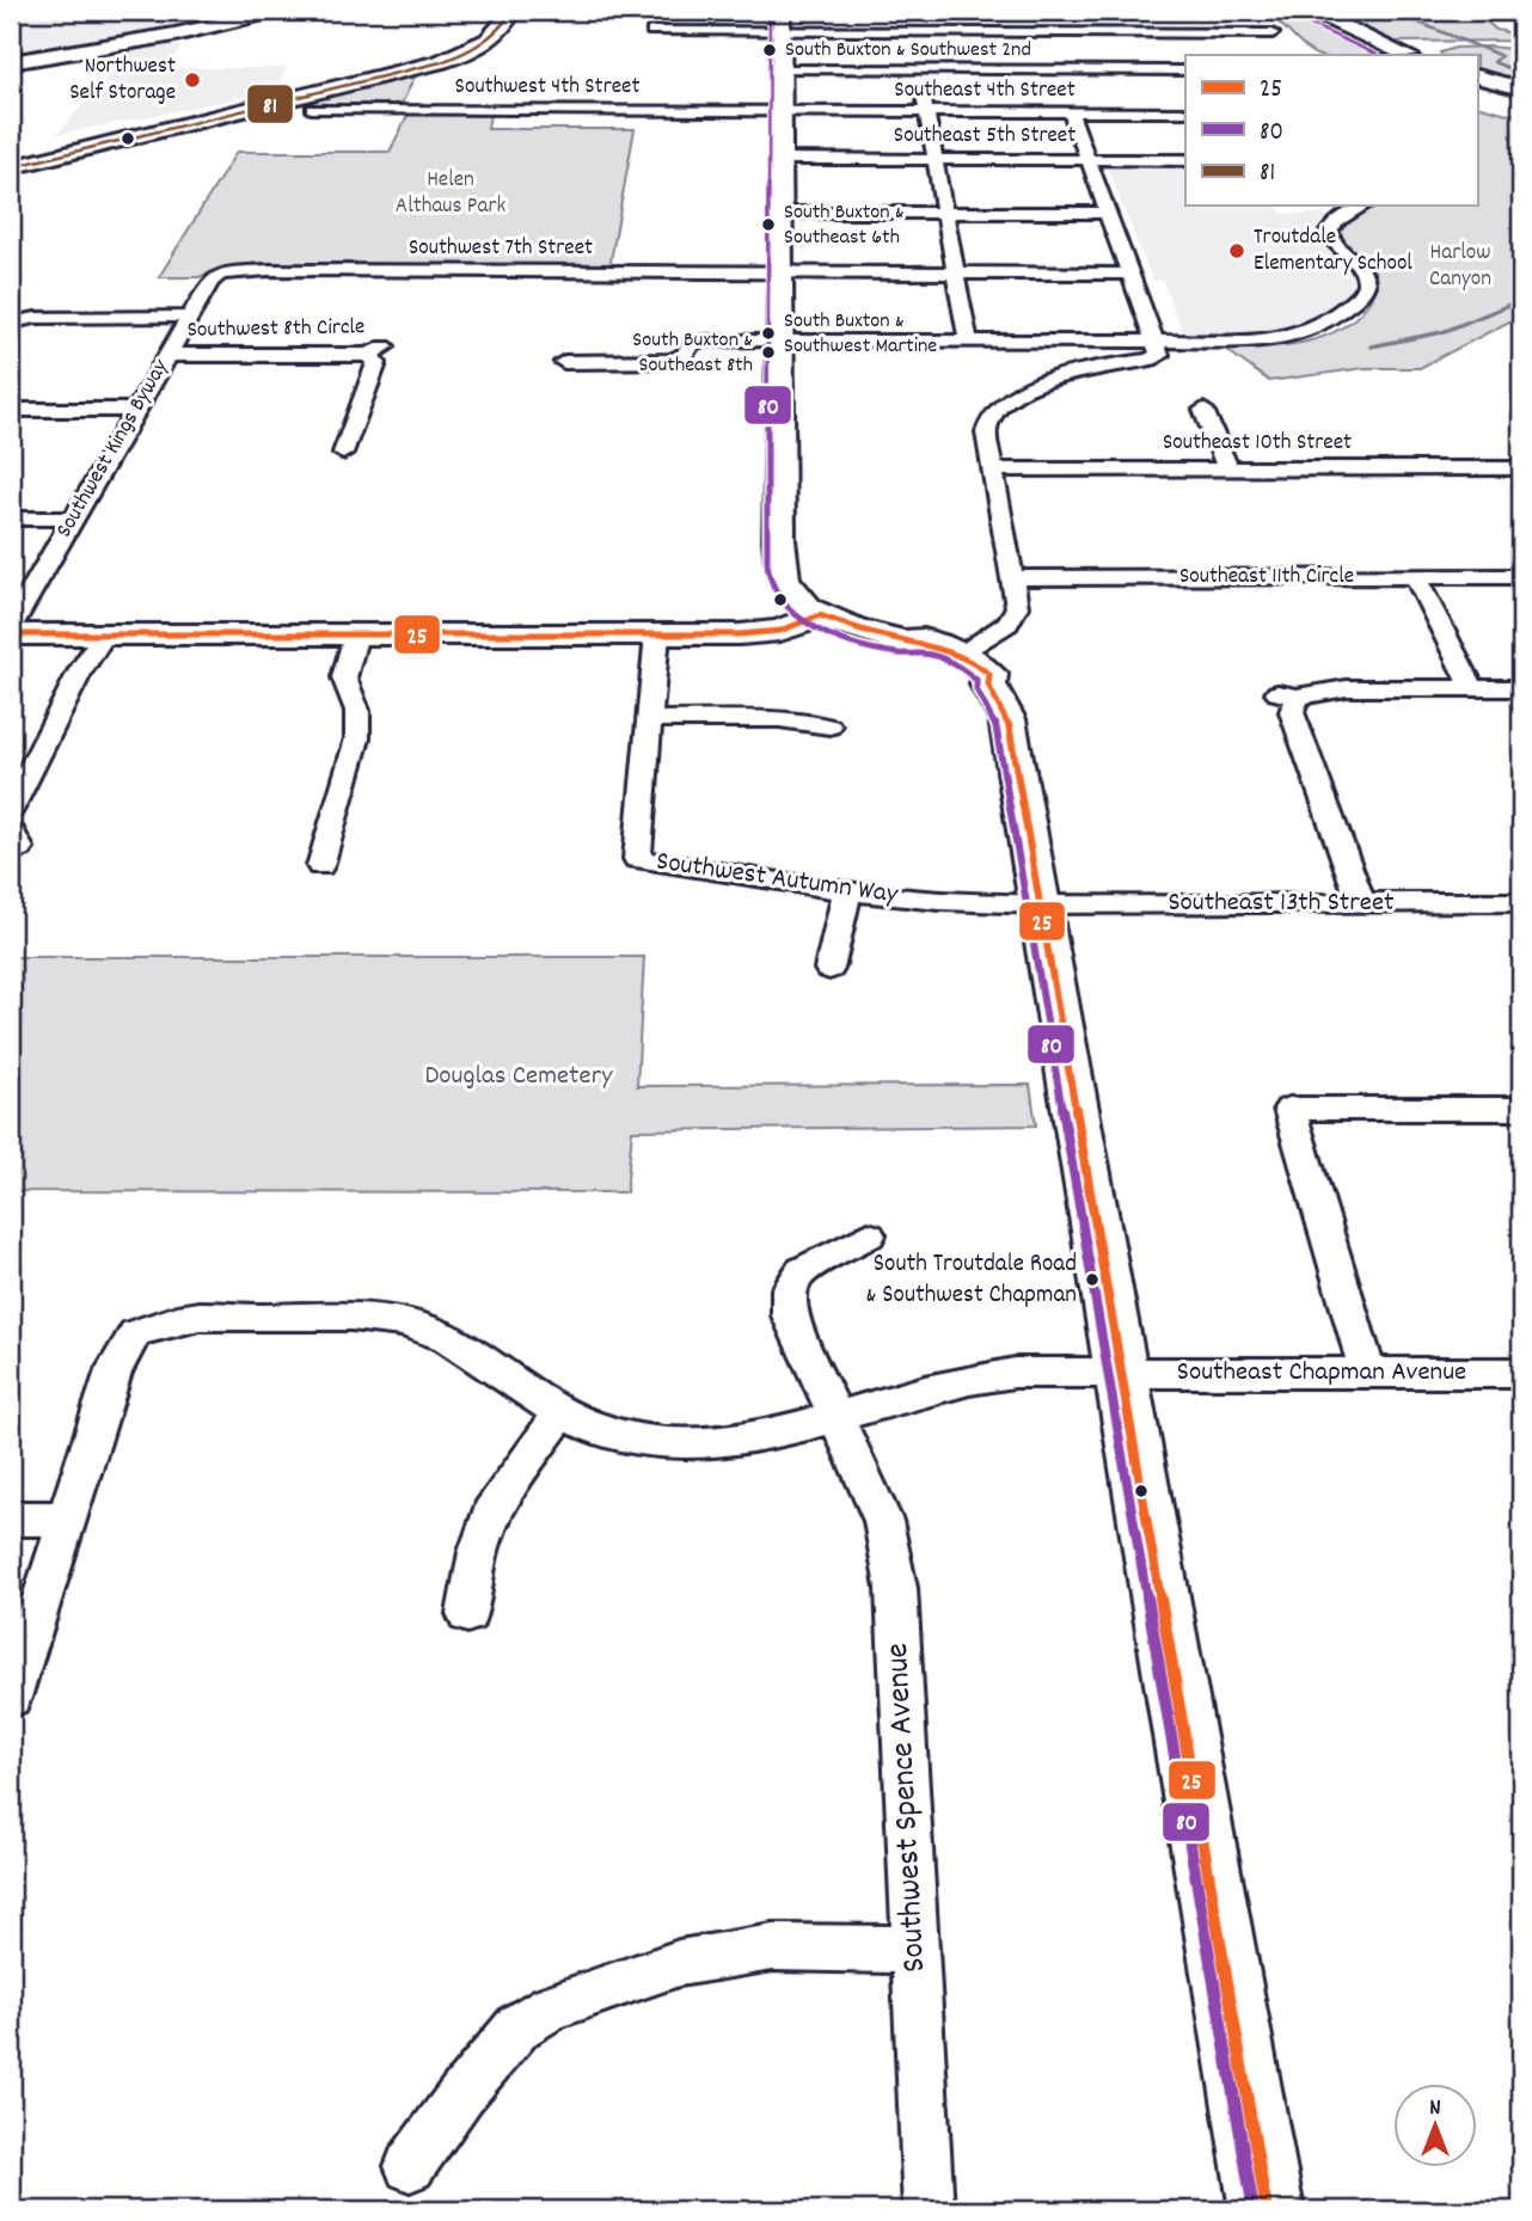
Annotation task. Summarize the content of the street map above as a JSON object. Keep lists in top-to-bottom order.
{
  "streets": {
    "street": [
      "Southwest 4th Street",
      "Southeast 4th Street",
      "Southeast 5th Street",
      "Southwest 7th Street",
      "Southwest 8th Circle",
      "Southeast 10th Street",
      "Southwest Kings Byway",
      "Southeast 11th Circle",
      "Southwest Autumn Way",
      "Southeast 13th Street",
      "Southeast Chapman Avenue",
      "Southwest Spence Avenue"
    ]
  },
  "crossings": [
    ["Southwest 4th Street", "Southeast 4th Street"],
    ["Southwest 7th Street", "Southwest Kings Byway"],
    ["Southwest 8th Circle", "Southwest Kings Byway"],
    ["Southwest Autumn Way", "Southeast 13th Street"],
    ["Southeast Chapman Avenue", "Southwest Spence Avenue"]
  ],
  "parks": ["Helen Althaus Park", "Harlow Canyon", "Douglas Cemetery"],
  "places": [
    "South Buxton & Southwest 2nd",
    "Northwest Self Storage",
    "South Buxton & Southeast 6th",
    "Troutdale Elementary School",
    "South Buxton & Southwest Martine",
    "South Buxton & Southeast 8th",
    "South Troutdale Road & Southwest Chapman"
  ],
  "lines": ["transit line 80", "transit line 81", "transit line 25"],
  "legend": ["25", "80", "81"],
  "north": "top"
}
